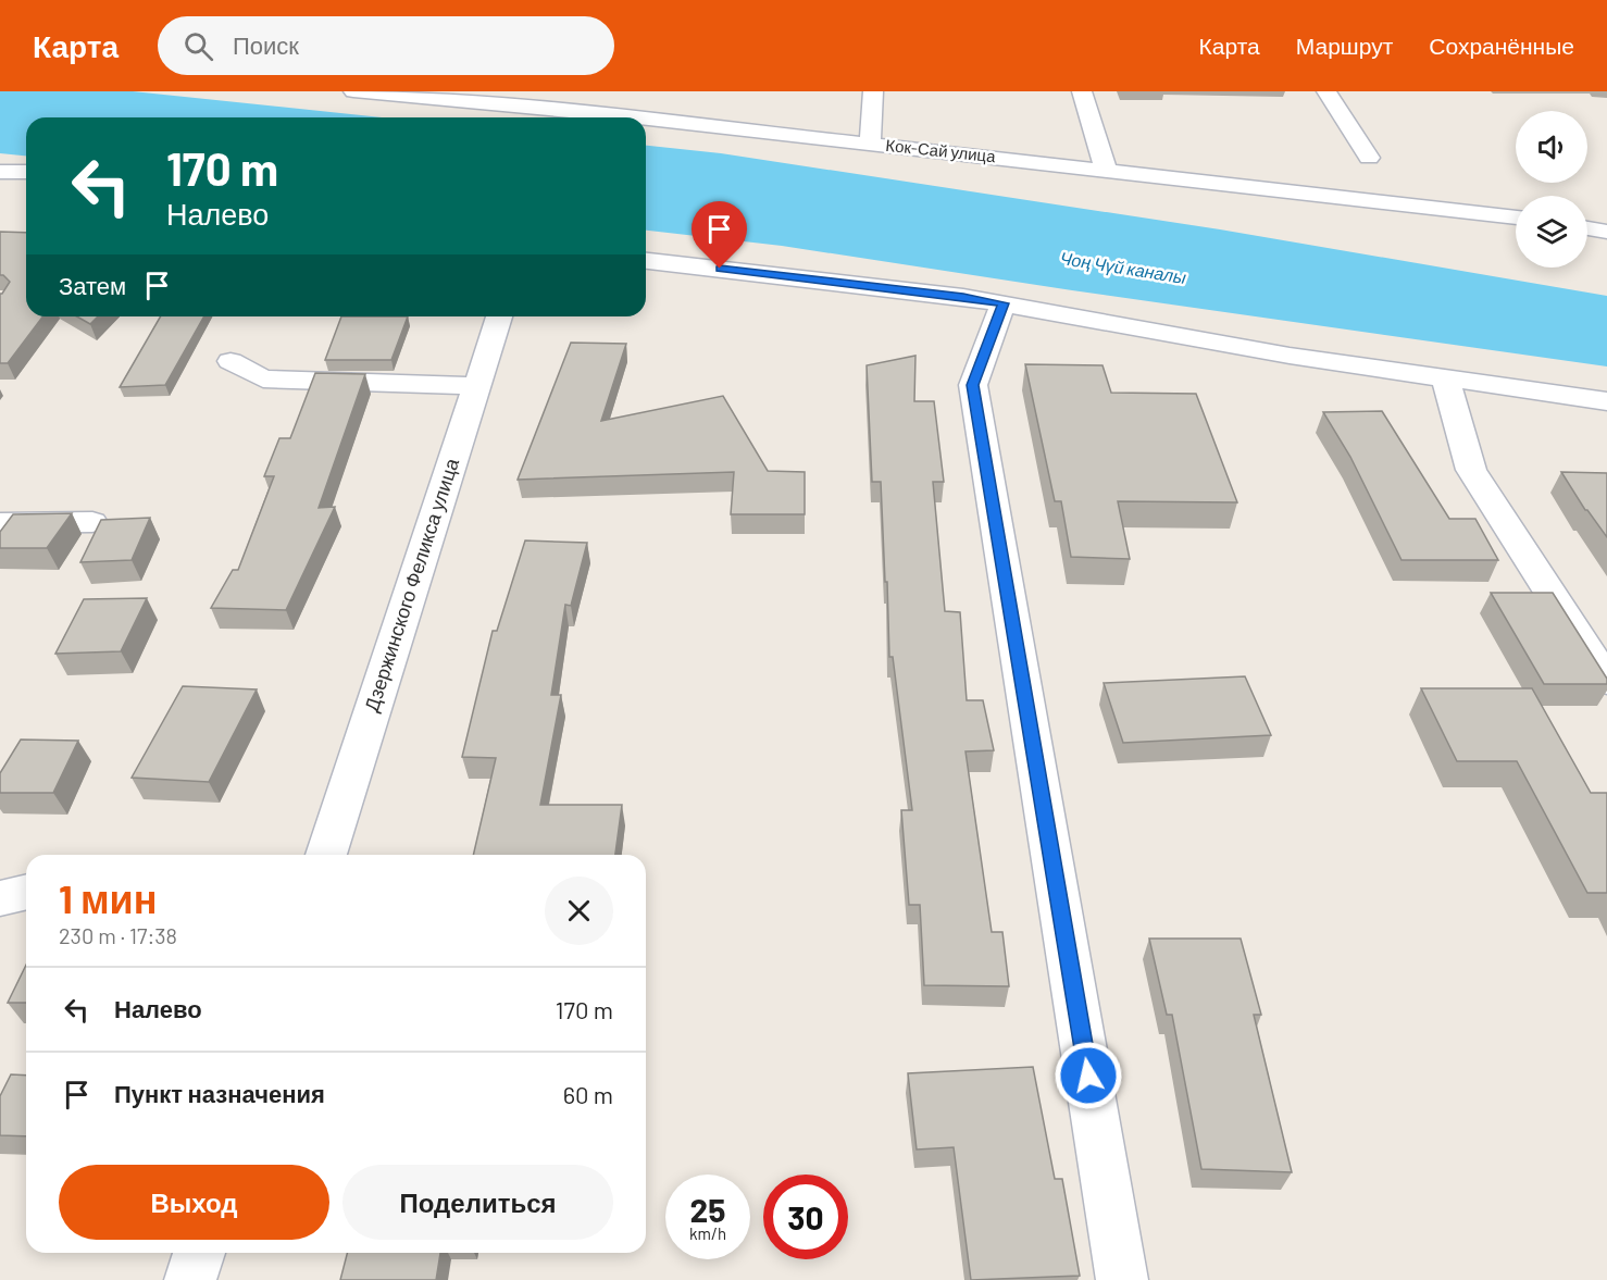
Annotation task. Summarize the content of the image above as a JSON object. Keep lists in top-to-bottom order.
{
  "streets": {
    "street": ["Кок-Сай улица", "Дзержинского Феликса улица"]
  },
  "water": ["Чоң Чүй каналы"],
  "page": {
    "header": "Карта",
    "search": "Поиск",
    "nav": ["Карта", "Маршрут", "Сохранённые"],
    "turn": ["170 m", "Налево"],
    "then": "Затем",
    "heading": ["1 мин", "230 m · 17:38"],
    "list": [
      {
        "name": "Налево",
        "value": "170 m"
      },
      {
        "name": "Пункт назначения",
        "value": "60 m"
      }
    ],
    "buttons": ["Выход", "Поделиться"],
    "speed": "25 km/h",
    "limit": "30"
  }
}
